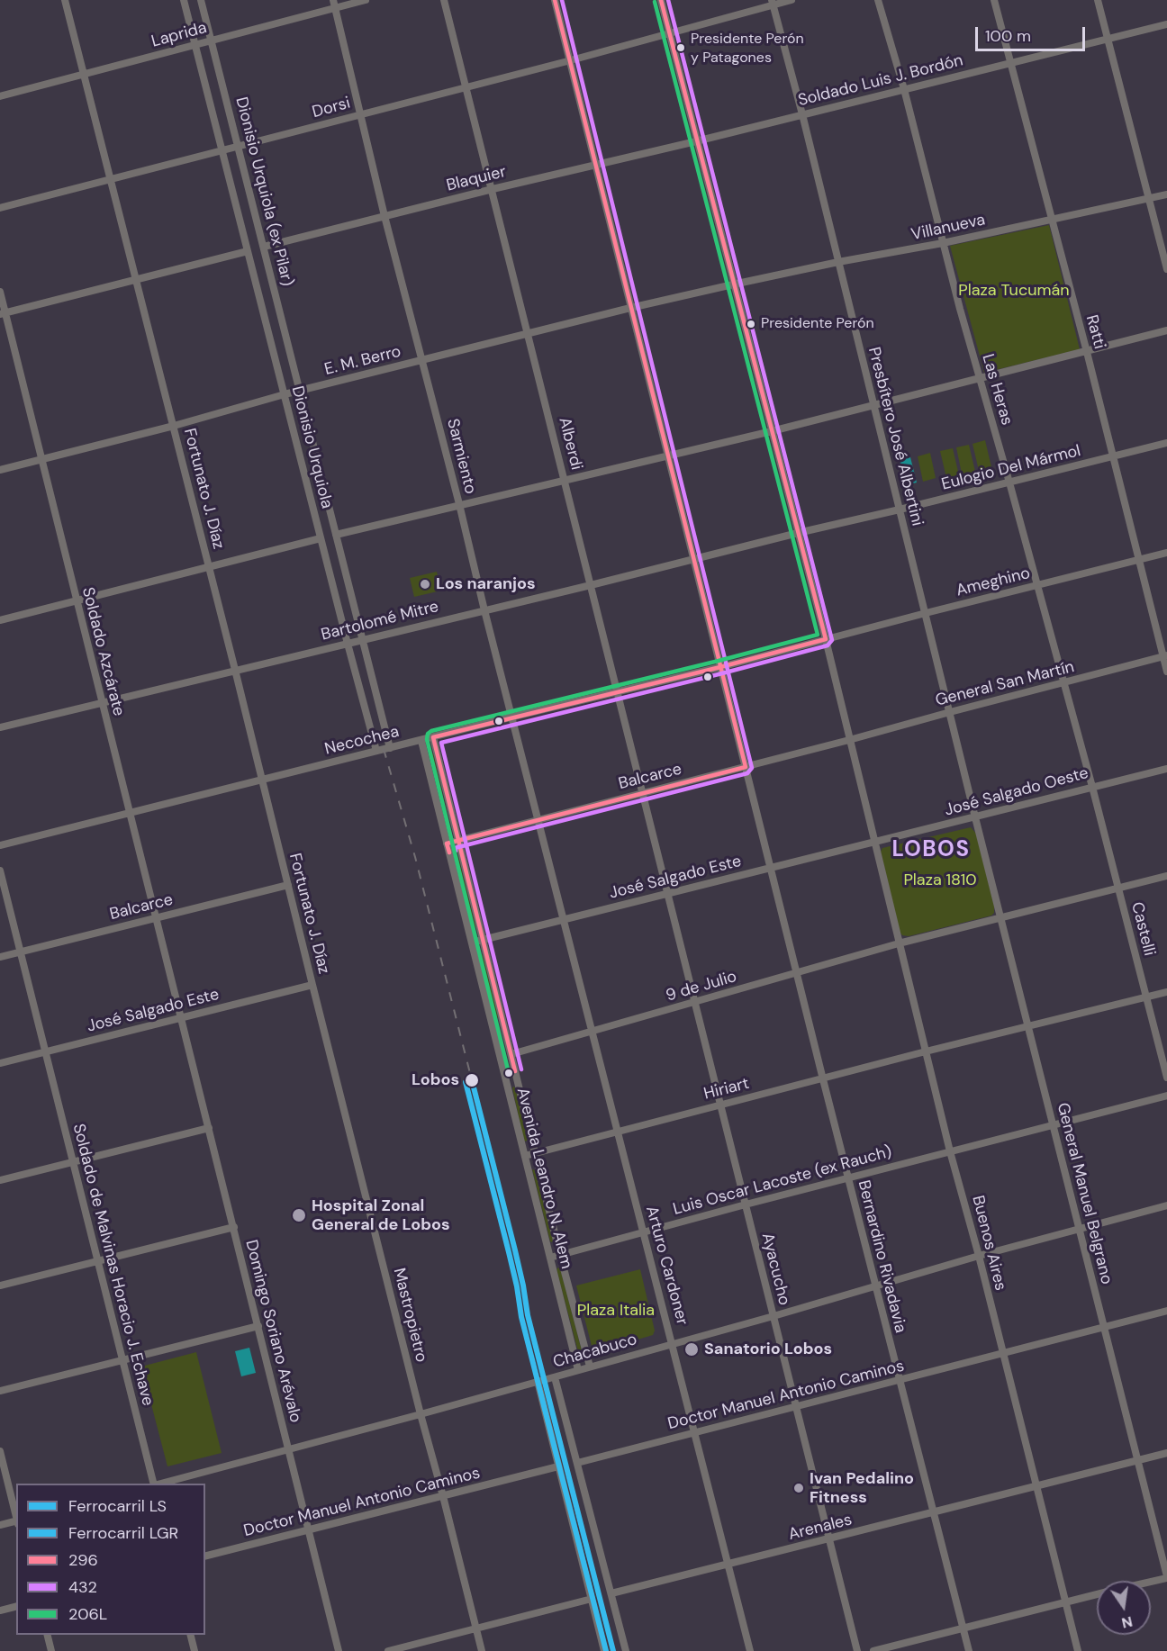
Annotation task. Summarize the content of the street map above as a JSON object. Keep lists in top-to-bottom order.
{
  "streets": {
    "street": [
      "Laprida",
      "Soldado Luis J. Bordón",
      "Dorsi",
      "Blaquier",
      "Dionisio Urquiola (ex Pilar)",
      "Villanueva",
      "Ratti",
      "E. M. Berro",
      "Las Heras",
      "Presbítero José Albertini",
      "Alberdi",
      "Dionisio Urquiola",
      "Sarmiento",
      "Eulogio Del Mármol",
      "Fortunato J. Díaz",
      "Ameghino",
      "Bartolomé Mitre",
      "Soldado Azcárate",
      "General San Martín",
      "Necochea",
      "Balcarce",
      "José Salgado Oeste",
      "José Salgado Este",
      "Castelli",
      "9 de Julio",
      "Hiriart",
      "Avenida Leandro N. Alem",
      "Luis Oscar Lacoste (ex Rauch)",
      "General Manuel Belgrano",
      "Buenos Aires",
      "Bernardino Rivadavia",
      "Soldado de Malvinas Horacio J. Echave",
      "Arturo Cardoner",
      "Ayacucho",
      "Mastropietro",
      "Domingo Soriano Arévalo",
      "Chacabuco",
      "Doctor Manuel Antonio Caminos",
      "Arenales"
    ]
  },
  "crossings": [
    ["Laprida", "Dionisio Urquiola (ex Pilar)"],
    ["Laprida", "Sarmiento"],
    ["Laprida", "Fortunato J. Díaz"],
    ["Soldado Luis J. Bordón", "Blaquier"],
    ["Soldado Luis J. Bordón", "Ratti"],
    ["Soldado Luis J. Bordón", "Las Heras"],
    ["Soldado Luis J. Bordón", "Presbítero José Albertini"],
    ["Soldado Luis J. Bordón", "Buenos Aires"],
    ["Dorsi", "Dionisio Urquiola (ex Pilar)"],
    ["Dorsi", "Presbítero José Albertini"],
    ["Dorsi", "Alberdi"],
    ["Dorsi", "Dionisio Urquiola"],
    ["Dorsi", "Sarmiento"],
    ["Dorsi", "Fortunato J. Díaz"],
    ["Dorsi", "Buenos Aires"],
    ["Dorsi", "Bernardino Rivadavia"],
    ["Blaquier", "Dionisio Urquiola (ex Pilar)"],
    ["Blaquier", "Alberdi"],
    ["Blaquier", "Sarmiento"],
    ["Blaquier", "Buenos Aires"],
    ["Blaquier", "Bernardino Rivadavia"],
    ["Dionisio Urquiola (ex Pilar)", "E. M. Berro"],
    ["Dionisio Urquiola (ex Pilar)", "Dionisio Urquiola"],
    ["Villanueva", "Ratti"],
    ["Villanueva", "E. M. Berro"],
    ["Villanueva", "Las Heras"],
    ["Villanueva", "Presbítero José Albertini"],
    ["Villanueva", "Buenos Aires"],
    ["Ratti", "Eulogio Del Mármol"],
    ["Ratti", "Ameghino"],
    ["Ratti", "General San Martín"],
    ["E. M. Berro", "Alberdi"],
    ["E. M. Berro", "Dionisio Urquiola"],
    ["E. M. Berro", "Sarmiento"],
    ["E. M. Berro", "Fortunato J. Díaz"],
    ["E. M. Berro", "Soldado Azcárate"],
    ["E. M. Berro", "Buenos Aires"],
    ["E. M. Berro", "Bernardino Rivadavia"],
    ["Las Heras", "Eulogio Del Mármol"],
    ["Las Heras", "Ameghino"],
    ["Las Heras", "General San Martín"],
    ["Las Heras", "José Salgado Oeste"],
    ["Las Heras", "Castelli"],
    ["Presbítero José Albertini", "Eulogio Del Mármol"],
    ["Presbítero José Albertini", "Ameghino"],
    ["Presbítero José Albertini", "General San Martín"],
    ["Presbítero José Albertini", "José Salgado Oeste"],
    ["Presbítero José Albertini", "General Manuel Belgrano"],
    ["Alberdi", "Bartolomé Mitre"],
    ["Alberdi", "Necochea"],
    ["Alberdi", "Balcarce"],
    ["Alberdi", "José Salgado Este"],
    ["Alberdi", "Ayacucho"],
    ["Dionisio Urquiola", "Bartolomé Mitre"],
    ["Dionisio Urquiola", "Necochea"],
    ["Sarmiento", "Bartolomé Mitre"],
    ["Sarmiento", "Necochea"],
    ["Sarmiento", "Balcarce"],
    ["Sarmiento", "José Salgado Este"],
    ["Sarmiento", "Arturo Cardoner"],
    ["Eulogio Del Mármol", "Bartolomé Mitre"],
    ["Eulogio Del Mármol", "Buenos Aires"],
    ["Fortunato J. Díaz", "Bartolomé Mitre"],
    ["Fortunato J. Díaz", "Necochea"],
    ["Fortunato J. Díaz", "Balcarce"],
    ["Fortunato J. Díaz", "José Salgado Este"],
    ["Fortunato J. Díaz", "Mastropietro"],
    ["Ameghino", "Necochea"],
    ["Ameghino", "Buenos Aires"],
    ["Bartolomé Mitre", "Soldado Azcárate"],
    ["Bartolomé Mitre", "Buenos Aires"],
    ["Bartolomé Mitre", "Bernardino Rivadavia"],
    ["Soldado Azcárate", "Necochea"],
    ["Soldado Azcárate", "Balcarce"],
    ["Soldado Azcárate", "José Salgado Este"],
    ["Soldado Azcárate", "Domingo Soriano Arévalo"],
    ["General San Martín", "Balcarce"],
    ["General San Martín", "Buenos Aires"],
    ["Necochea", "Avenida Leandro N. Alem"],
    ["Necochea", "Buenos Aires"],
    ["Necochea", "Bernardino Rivadavia"],
    ["Balcarce", "Avenida Leandro N. Alem"],
    ["Balcarce", "Buenos Aires"],
    ["Balcarce", "Bernardino Rivadavia"],
    ["Balcarce", "Soldado de Malvinas Horacio J. Echave"],
    ["José Salgado Oeste", "José Salgado Este"],
    ["José Salgado Oeste", "Castelli"],
    ["José Salgado Oeste", "General Manuel Belgrano"],
    ["José Salgado Oeste", "Buenos Aires"],
    ["José Salgado Este", "Avenida Leandro N. Alem"],
    ["José Salgado Este", "Buenos Aires"],
    ["José Salgado Este", "Bernardino Rivadavia"],
    ["José Salgado Este", "Soldado de Malvinas Horacio J. Echave"],
    ["José Salgado Este", "Arturo Cardoner"],
    ["José Salgado Este", "Ayacucho"],
    ["José Salgado Este", "Mastropietro"],
    ["José Salgado Este", "Domingo Soriano Arévalo"],
    ["Castelli", "9 de Julio"],
    ["Castelli", "Hiriart"],
    ["9 de Julio", "Avenida Leandro N. Alem"],
    ["9 de Julio", "General Manuel Belgrano"],
    ["9 de Julio", "Buenos Aires"],
    ["9 de Julio", "Bernardino Rivadavia"],
    ["9 de Julio", "Arturo Cardoner"],
    ["9 de Julio", "Ayacucho"],
    ["Hiriart", "Avenida Leandro N. Alem"],
    ["Hiriart", "General Manuel Belgrano"],
    ["Hiriart", "Buenos Aires"],
    ["Hiriart", "Bernardino Rivadavia"],
    ["Hiriart", "Arturo Cardoner"],
    ["Hiriart", "Ayacucho"],
    ["Avenida Leandro N. Alem", "Luis Oscar Lacoste (ex Rauch)"],
    ["Avenida Leandro N. Alem", "Chacabuco"],
    ["Luis Oscar Lacoste (ex Rauch)", "General Manuel Belgrano"],
    ["Luis Oscar Lacoste (ex Rauch)", "Buenos Aires"],
    ["Luis Oscar Lacoste (ex Rauch)", "Bernardino Rivadavia"],
    ["Luis Oscar Lacoste (ex Rauch)", "Arturo Cardoner"],
    ["Luis Oscar Lacoste (ex Rauch)", "Ayacucho"],
    ["General Manuel Belgrano", "Chacabuco"],
    ["General Manuel Belgrano", "Doctor Manuel Antonio Caminos"],
    ["General Manuel Belgrano", "Arenales"],
    ["Buenos Aires", "Chacabuco"],
    ["Buenos Aires", "Doctor Manuel Antonio Caminos"],
    ["Buenos Aires", "Arenales"],
    ["Bernardino Rivadavia", "Chacabuco"],
    ["Bernardino Rivadavia", "Doctor Manuel Antonio Caminos"],
    ["Bernardino Rivadavia", "Arenales"],
    ["Arturo Cardoner", "Chacabuco"],
    ["Arturo Cardoner", "Doctor Manuel Antonio Caminos"],
    ["Arturo Cardoner", "Arenales"],
    ["Ayacucho", "Chacabuco"],
    ["Ayacucho", "Doctor Manuel Antonio Caminos"],
    ["Ayacucho", "Arenales"],
    ["Mastropietro", "Chacabuco"],
    ["Mastropietro", "Doctor Manuel Antonio Caminos"],
    ["Domingo Soriano Arévalo", "Chacabuco"],
    ["Domingo Soriano Arévalo", "Doctor Manuel Antonio Caminos"]
  ],
  "districts": ["LOBOS"],
  "parks": ["Plaza Tucumán", "Plaza 1810", "Plaza Italia"],
  "places": [
    "Presidente Perón y Patagones",
    "Presidente Perón",
    "Los naranjos",
    "Lobos",
    "Hospital Zonal General de Lobos",
    "Sanatorio Lobos",
    "Ivan Pedalino Fitness"
  ],
  "lines": [
    "transit line 296",
    "transit line 432",
    "transit line 206L",
    "rail line LS",
    "rail line LGR"
  ],
  "legend": [
    "Ferrocarril LS",
    "Ferrocarril LGR",
    "296",
    "432",
    "206L"
  ],
  "scale_bar": "100 m",
  "north": "bottom"
}
